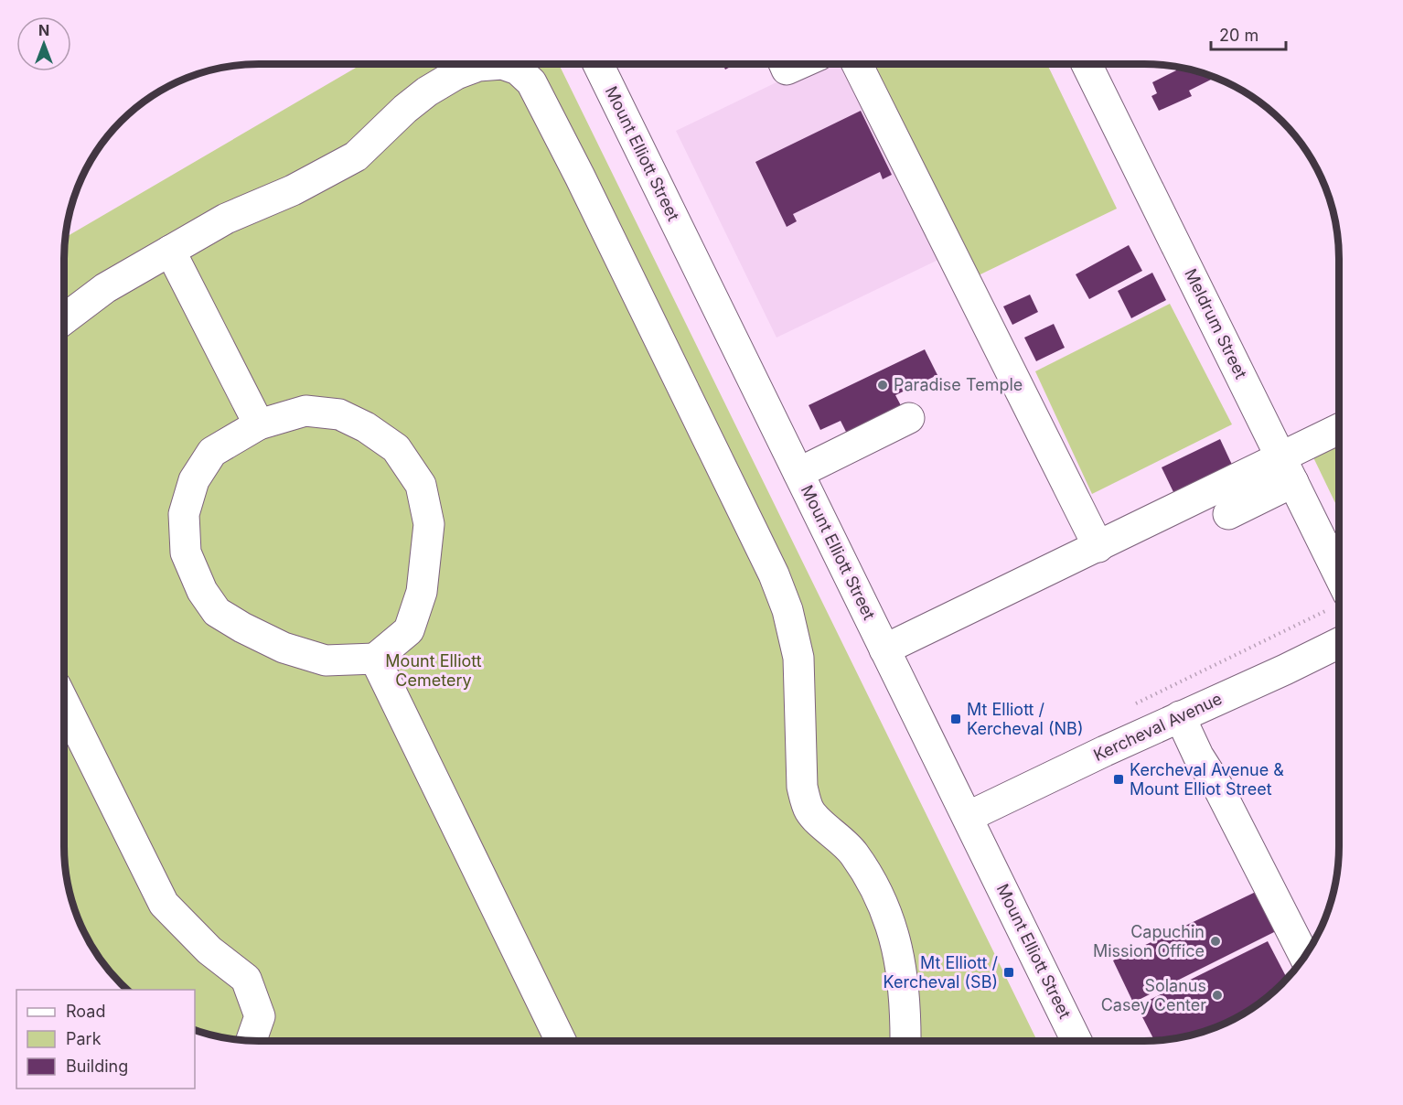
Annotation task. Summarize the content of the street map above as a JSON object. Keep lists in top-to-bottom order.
{
  "streets": {
    "main road": ["Mount Elliott Street", "Meldrum Street", "Kercheval Avenue"]
  },
  "crossings": [
    ["Mount Elliott Street", "Kercheval Avenue"]
  ],
  "parks": ["Mount Elliott Cemetery"],
  "places": {
    "other": ["Paradise Temple", "Capuchin Mission Office", "Solanus Casey Center"],
    "transit": ["Mt Elliott / Kercheval (NB)", "Kercheval Avenue & Mount Elliot Street", "Mt Elliott / Kercheval (SB)"]
  },
  "legend": ["Road", "Park", "Building"],
  "scale_bar": "20 m",
  "north": "top"
}
